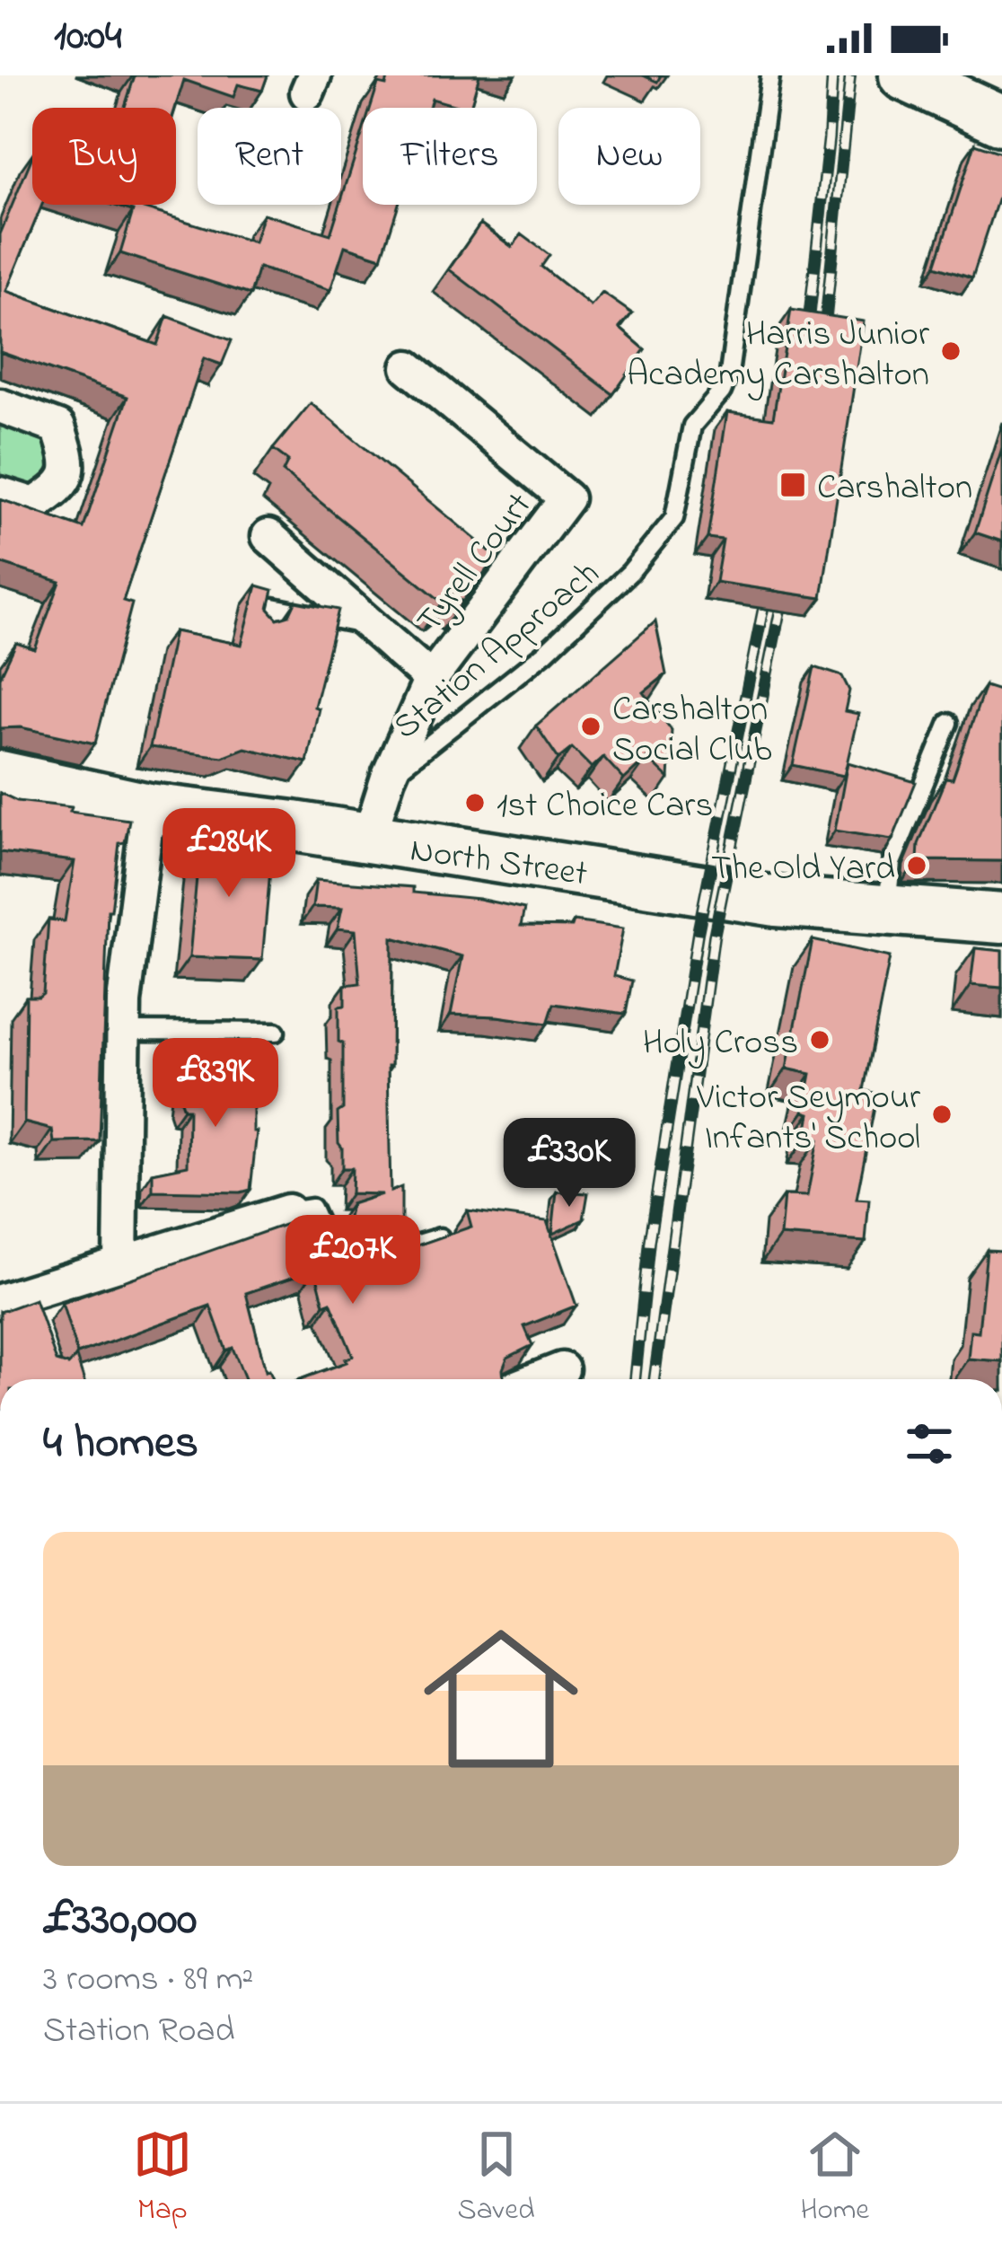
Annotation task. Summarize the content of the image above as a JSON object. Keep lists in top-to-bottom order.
{
  "streets": {
    "main road": ["North Street"],
    "street": ["Tyrell Court"],
    "lane": ["Station Approach"]
  },
  "crossings": [
    ["Tyrell Court", "Station Approach"],
    ["Tyrell Court", "North Street"]
  ],
  "places": {
    "other": [
      "Harris Junior Academy Carshalton",
      "Carshalton Social Club",
      "1st Choice Cars",
      "The Old Yard",
      "Holy Cross",
      "Victor Seymour Infants' School"
    ],
    "transit": ["Carshalton"]
  },
  "page": {
    "status": "10:04",
    "chip": [
      "Buy",
      "Rent",
      "Filters",
      "New"
    ],
    "price": [
      "£284K",
      "£839K",
      "£330K",
      "£207K"
    ],
    "heading": "4 homes",
    "list": [
      {
        "name": "£330,000",
        "note": "3 rooms · 89 m² · Station Road"
      }
    ],
    "tabs": ["Map", "Saved", "Home"]
  }
}
